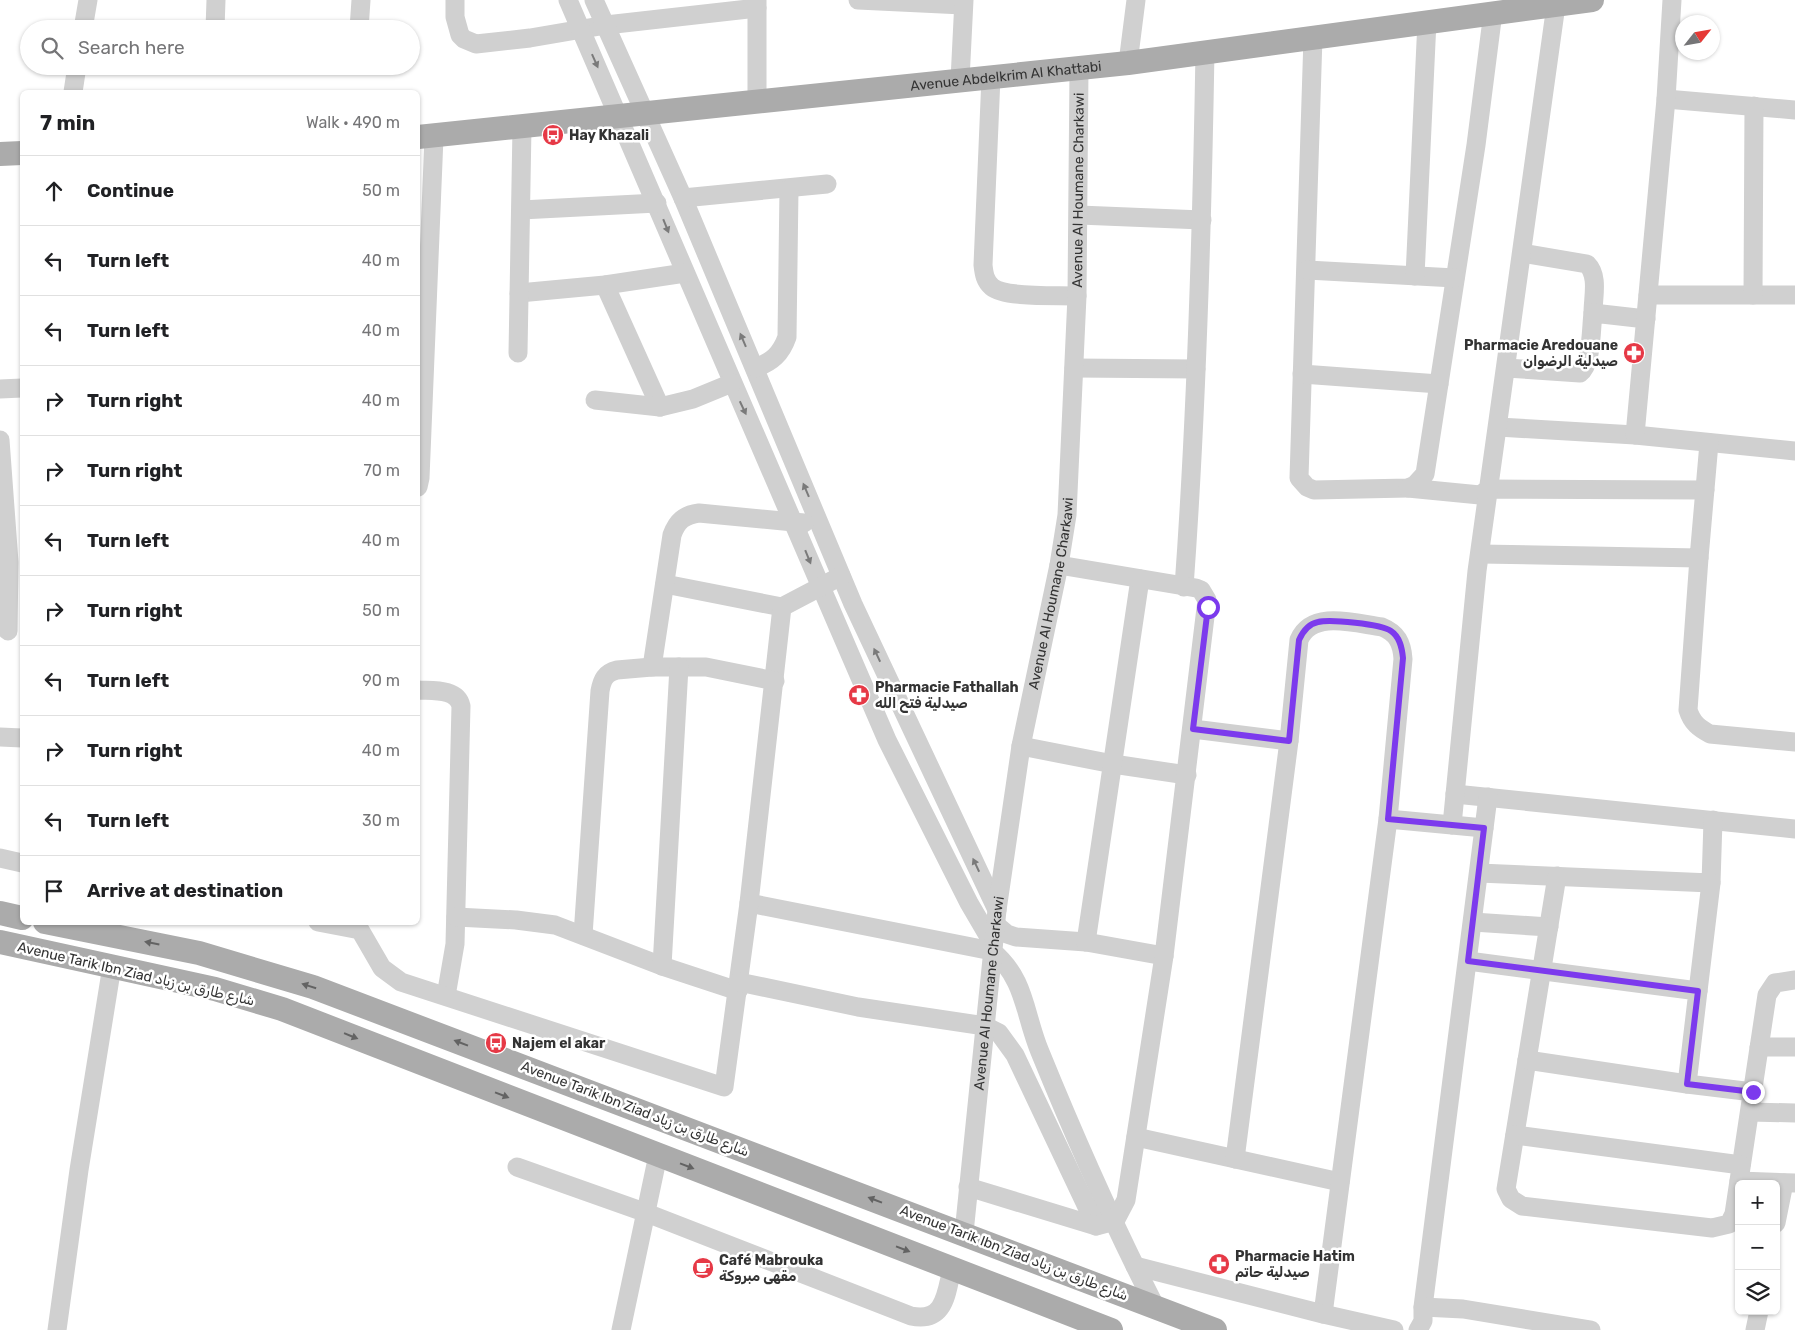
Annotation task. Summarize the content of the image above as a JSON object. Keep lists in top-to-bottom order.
{
  "streets": {
    "main road": ["Avenue Abdelkrim Al Khattabi", "Avenue Tarik Ibn Ziad شارع طارق بن زياد"],
    "street": ["Avenue Al Houmane Charkawi"]
  },
  "crossings": [
    ["Avenue Abdelkrim Al Khattabi", "Avenue Al Houmane Charkawi"],
    ["Avenue Al Houmane Charkawi", "Avenue Tarik Ibn Ziad شارع طارق بن زياد"]
  ],
  "places": {
    "bus stop": ["Hay Khazali", "Najem el akar"],
    "pharmacy": ["Pharmacie Aredouane صيدلية الرضوان", "Pharmacie Fathallah صيدلية فتح الله", "Pharmacie Hatim صيدلية حاتم"],
    "cafe": ["Café Mabrouka مقهى مبروكة"]
  },
  "north": "top right",
  "page": {
    "search": "Search here",
    "heading": ["7 min", "Walk · 490 m"],
    "list": [
      ["Continue", "50 m"],
      ["Turn left", "40 m"],
      ["Turn left", "40 m"],
      ["Turn right", "40 m"],
      ["Turn right", "70 m"],
      ["Turn left", "40 m"],
      ["Turn right", "50 m"],
      ["Turn left", "90 m"],
      ["Turn right", "40 m"],
      ["Turn left", "30 m"],
      "Arrive at destination"
    ],
    "map_buttons": ["+", "−"]
  }
}
